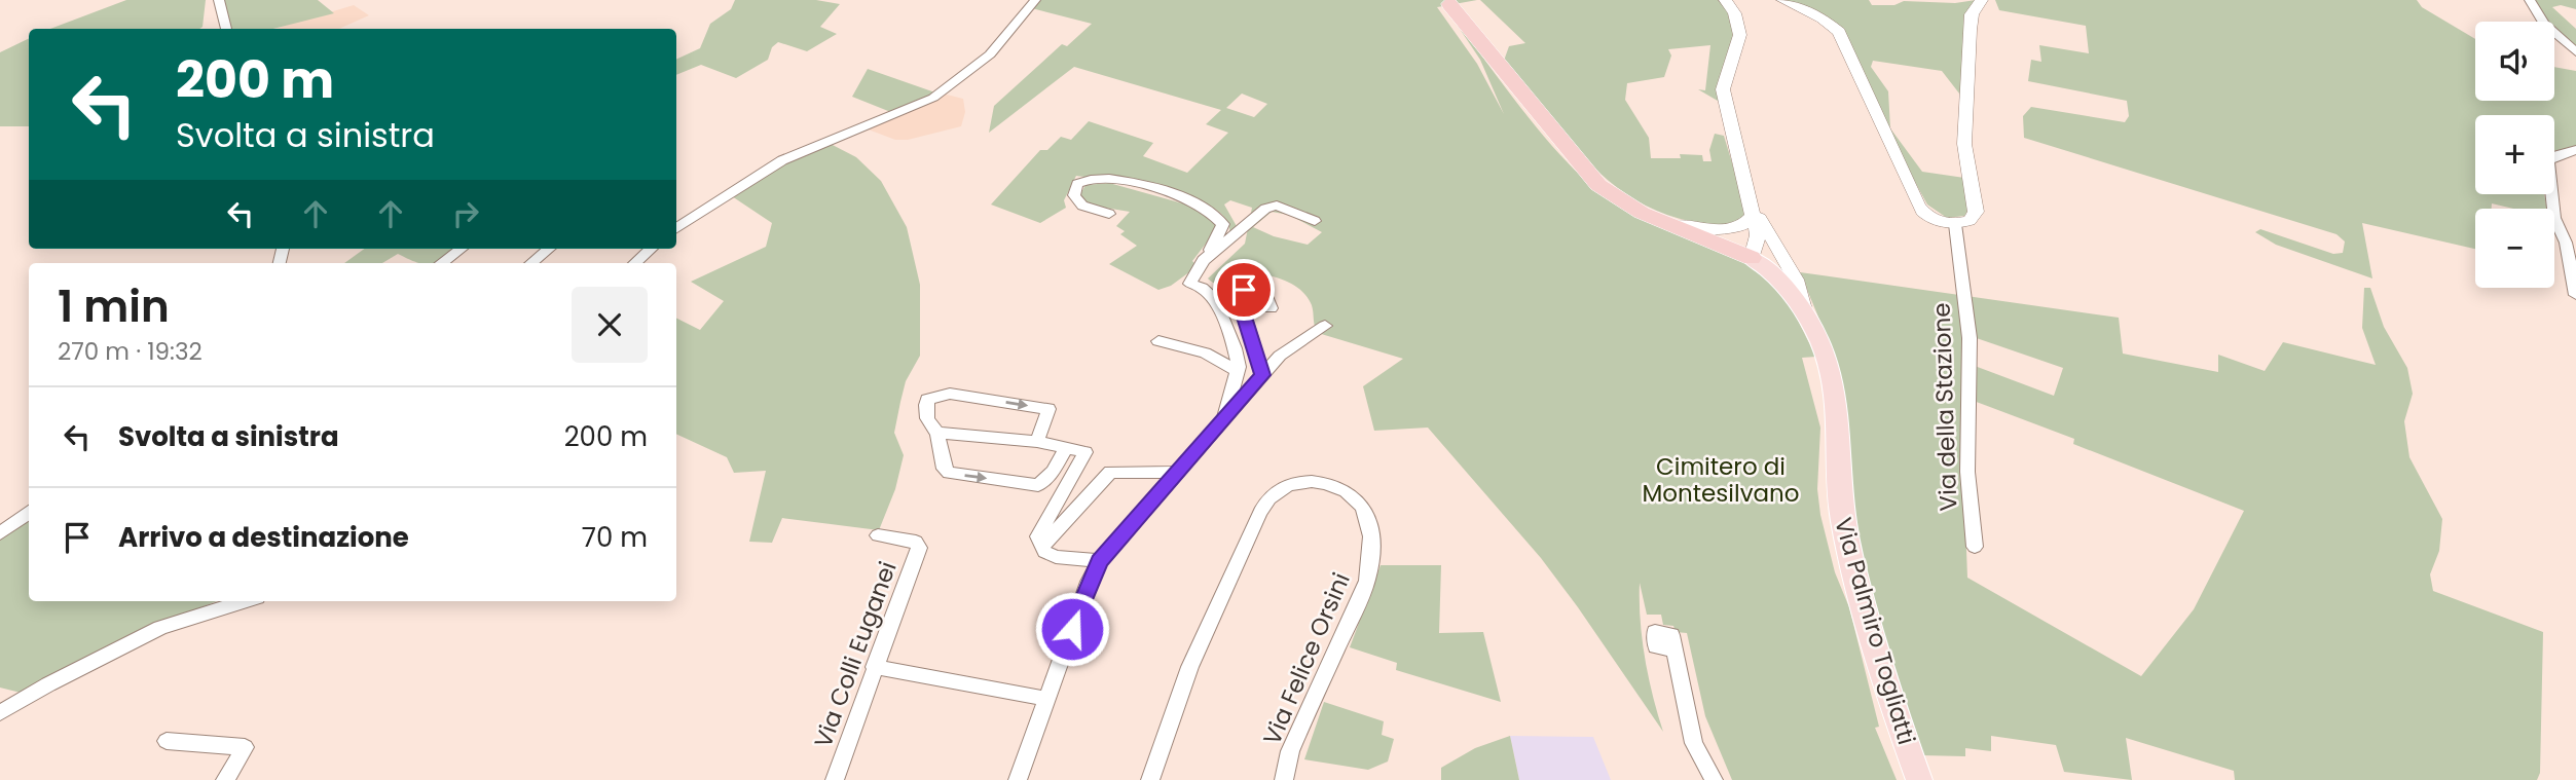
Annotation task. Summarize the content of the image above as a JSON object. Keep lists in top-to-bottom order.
{
  "streets": {
    "main road": ["Via Palmiro Togliatti"],
    "street": ["Via della Stazione", "Via Colli Euganei", "Via Felice Orsini"]
  },
  "parks": ["Cimitero di Montesilvano"],
  "page": {
    "map_buttons": ["+", "−"],
    "turn": ["200 m", "Svolta a sinistra"],
    "heading": ["1 min", "270 m · 19:32"],
    "list": [
      {
        "name": "Svolta a sinistra",
        "value": "200 m"
      },
      {
        "name": "Arrivo a destinazione",
        "value": "70 m"
      }
    ]
  }
}
